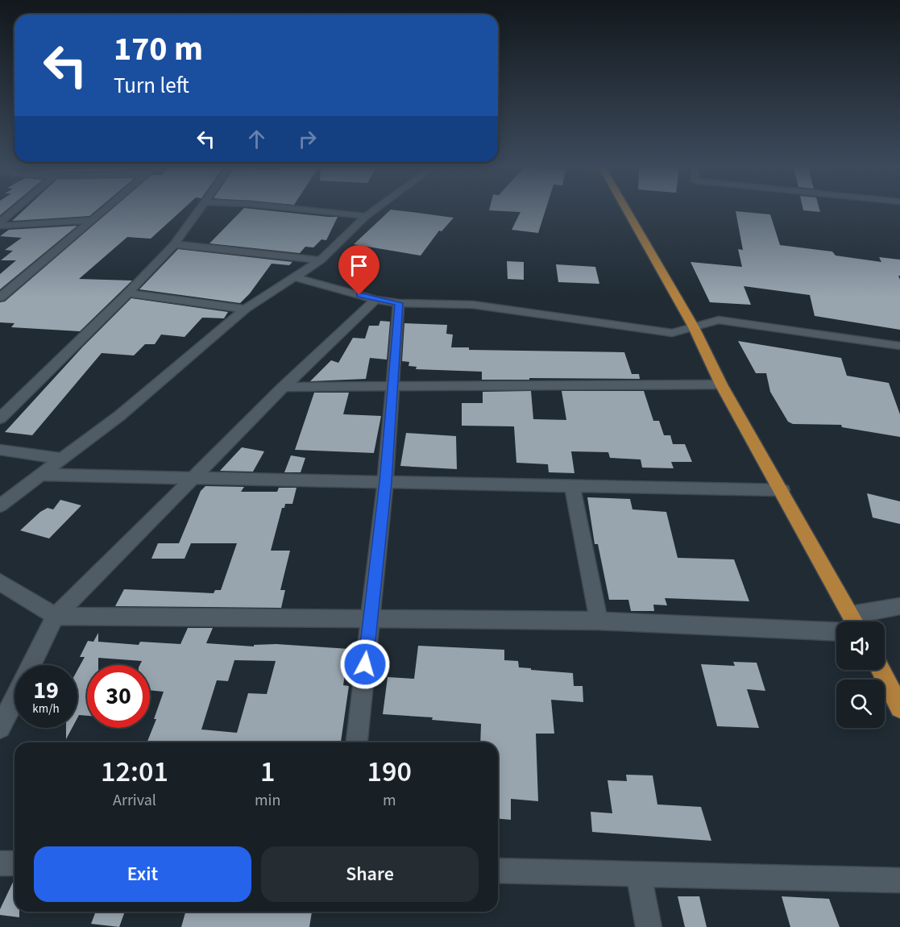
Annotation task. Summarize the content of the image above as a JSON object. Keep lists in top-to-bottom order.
{
  "page": {
    "turn": ["170 m", "Turn left"],
    "speed": "19 km/h",
    "limit": "30",
    "eta": [
      "12:01",
      "Arrival",
      "1",
      "min",
      "190",
      "m"
    ],
    "buttons": ["Exit", "Share"]
  }
}
